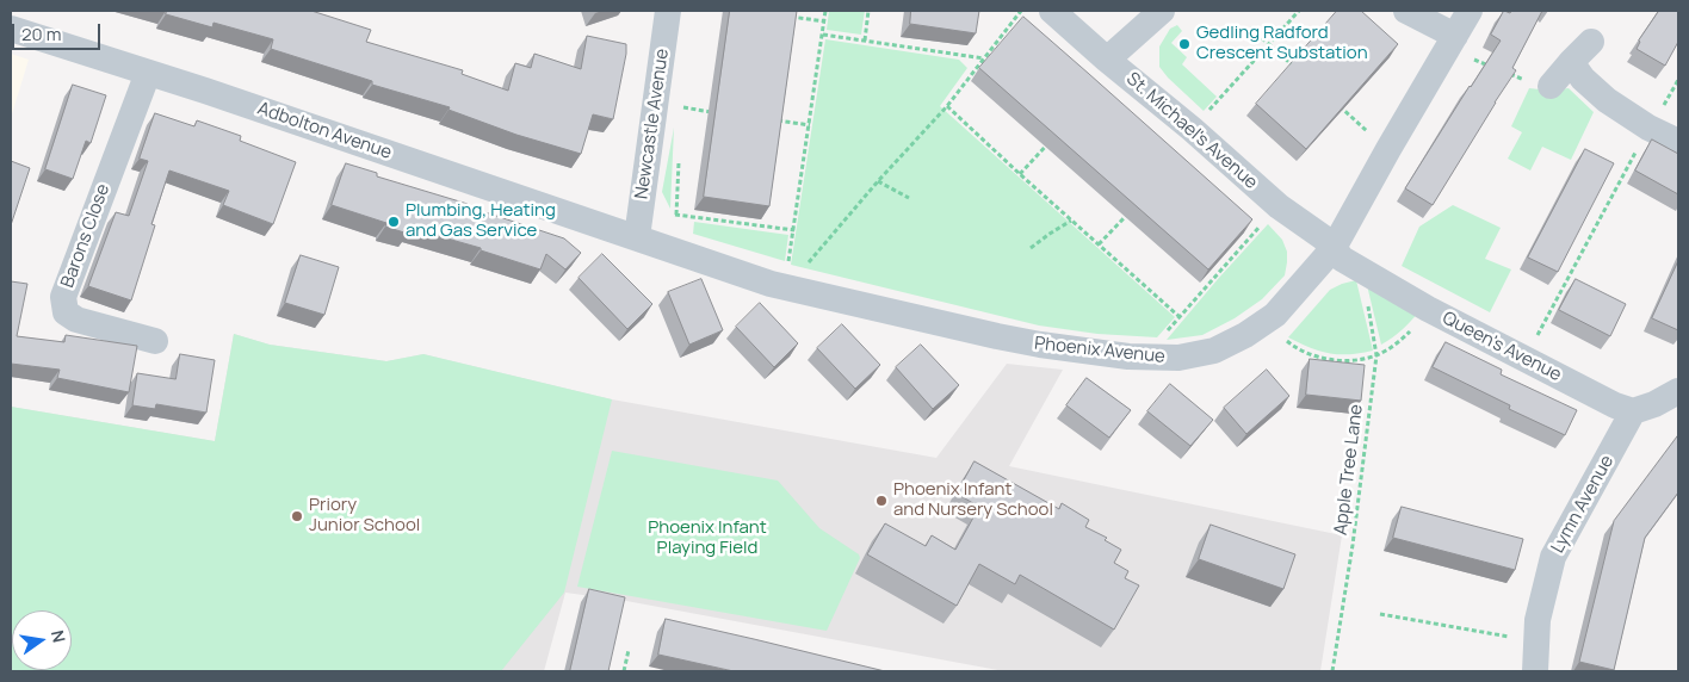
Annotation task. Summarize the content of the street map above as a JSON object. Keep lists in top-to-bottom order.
{
  "streets": {
    "street": [
      "Newcastle Avenue",
      "Adbolton Avenue",
      "St. Michael's Avenue",
      "Barons Close",
      "Queen's Avenue",
      "Phoenix Avenue",
      "Lymn Avenue"
    ],
    "path": ["Apple Tree Lane"]
  },
  "crossings": [
    ["Newcastle Avenue", "Adbolton Avenue"],
    ["Newcastle Avenue", "Phoenix Avenue"],
    ["Adbolton Avenue", "Barons Close"],
    ["Adbolton Avenue", "Phoenix Avenue"],
    ["St. Michael's Avenue", "Queen's Avenue"],
    ["St. Michael's Avenue", "Phoenix Avenue"],
    ["Queen's Avenue", "Phoenix Avenue"],
    ["Queen's Avenue", "Apple Tree Lane"],
    ["Queen's Avenue", "Lymn Avenue"]
  ],
  "parks": ["Phoenix Infant Playing Field"],
  "places": [
    "Gedling Radford Crescent Substation",
    "Plumbing, Heating and Gas Service",
    "Phoenix Infant and Nursery School",
    "Priory Junior School"
  ],
  "scale_bar": "20 m",
  "north": "right"
}
